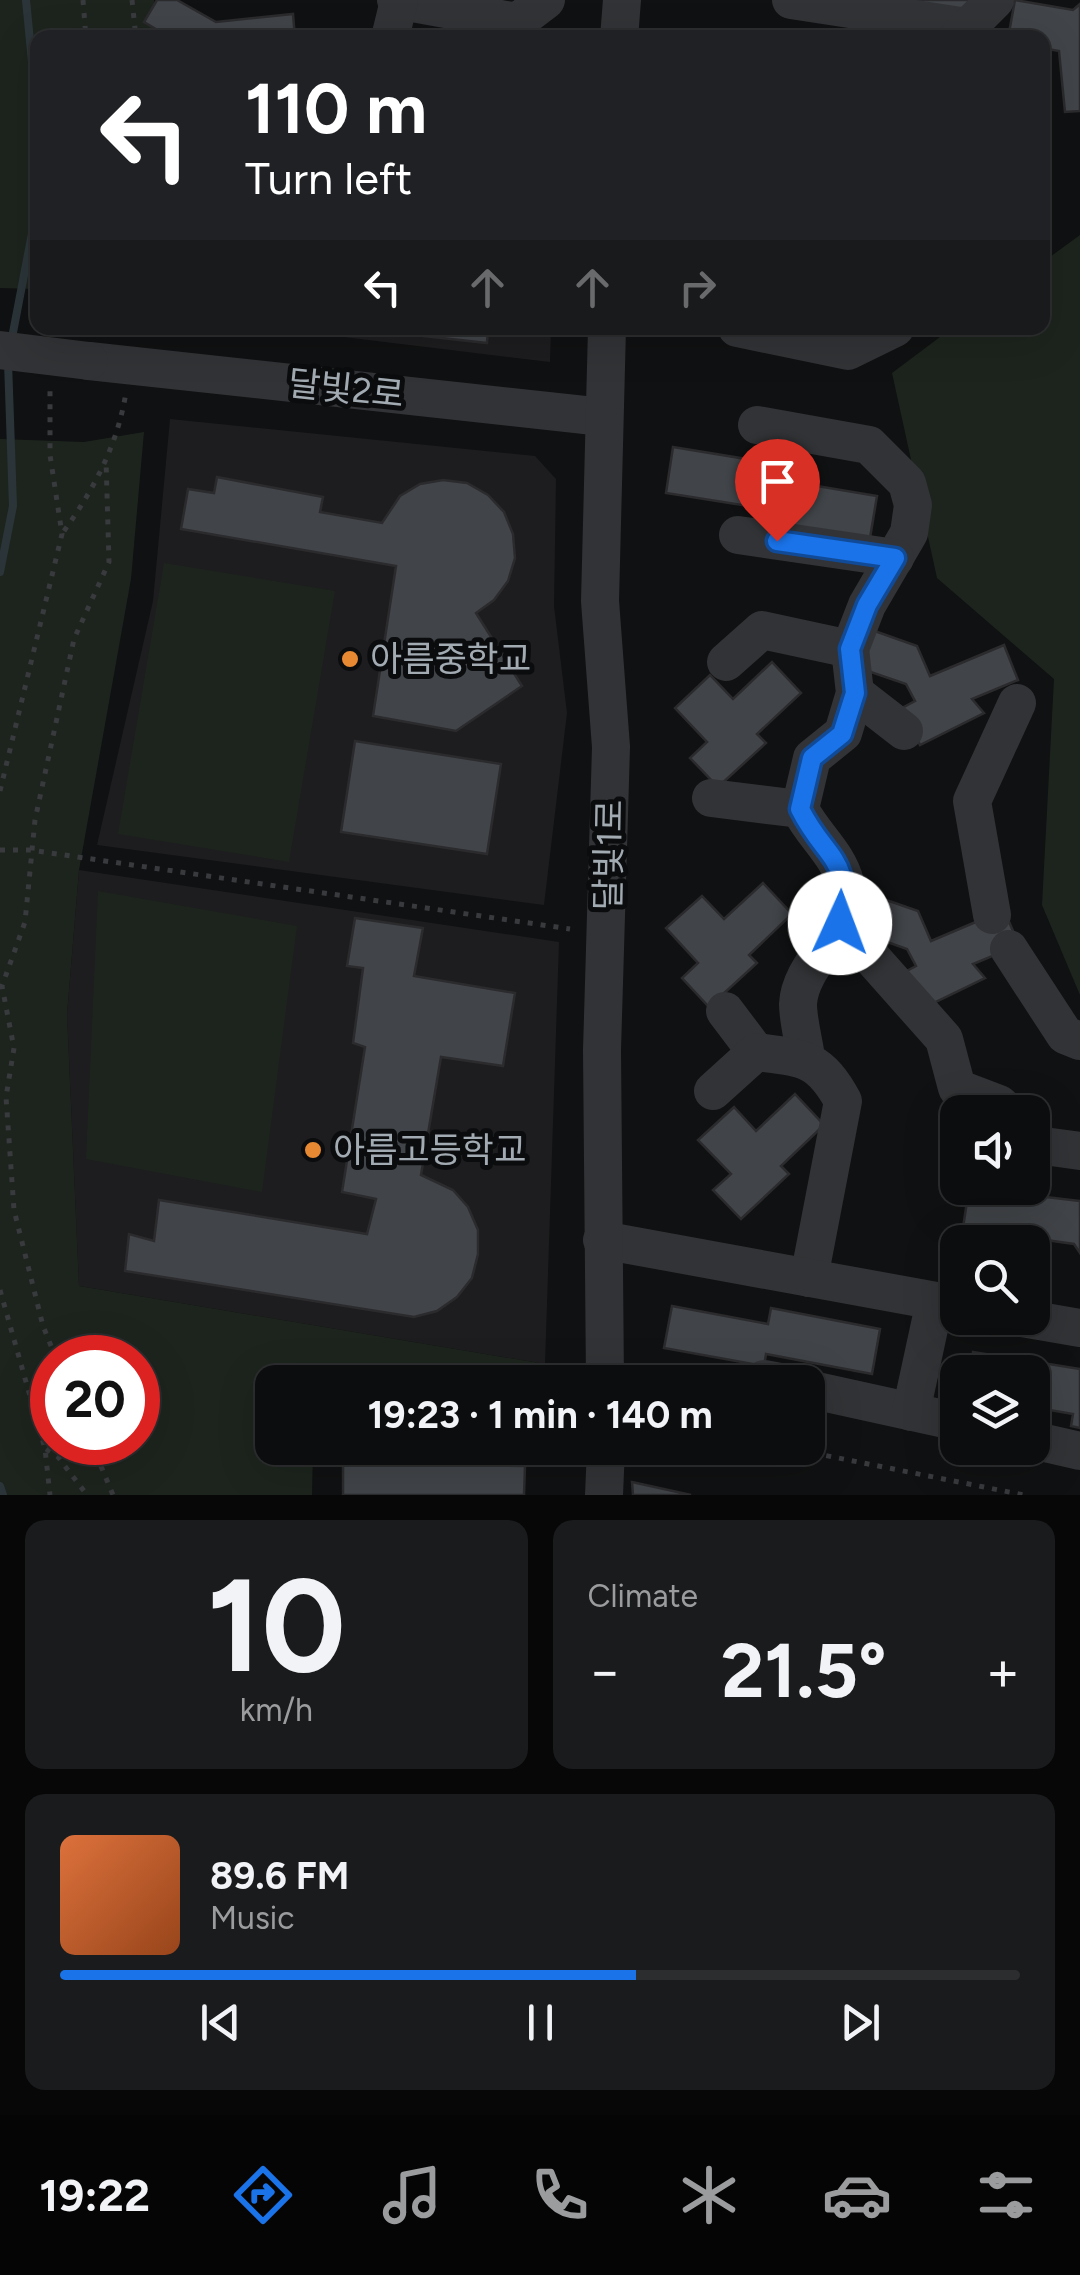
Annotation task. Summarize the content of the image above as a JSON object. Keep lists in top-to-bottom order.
{
  "streets": {
    "street": ["달빛2로", "달빛1로"]
  },
  "crossings": [
    ["달빛2로", "달빛1로"]
  ],
  "places": ["아름중학교", "아름고등학교"],
  "page": {
    "turn": ["110 m", "Turn left"],
    "limit": "20",
    "trip": "19:23 · 1 min · 140 m",
    "tile": [
      ["10", "km/h"],
      "Climate"
    ],
    "heat": ["−", "21.5°", "+"],
    "song": ["89.6 FM", "Music"],
    "tabs": "19:22"
  }
}
